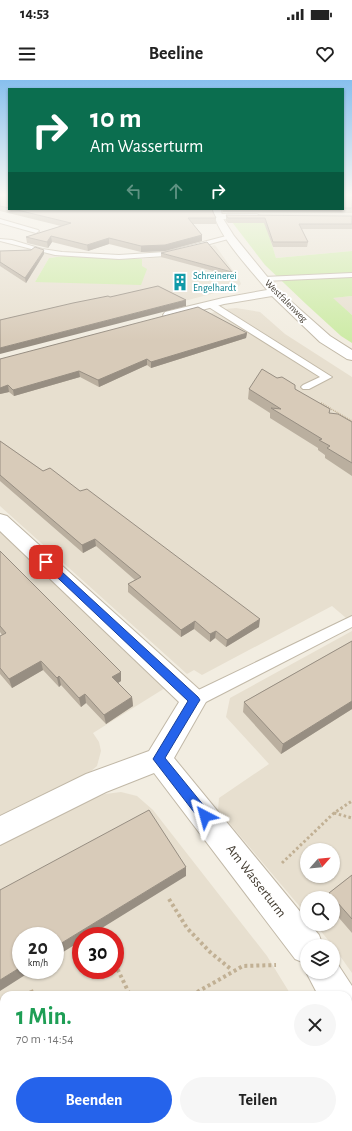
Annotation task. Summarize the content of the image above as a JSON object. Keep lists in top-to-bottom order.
{
  "streets": {
    "street": ["Westfalenweg", "Am Wasserturm"]
  },
  "places": {
    "building": ["Schreinerei Engelhardt"]
  },
  "north": "top right",
  "page": {
    "status": "14:53",
    "header": "Beeline",
    "turn": ["10 m", "Am Wasserturm"],
    "speed": "20 km/h",
    "limit": "30",
    "heading": ["1 Min.", "70 m · 14:54"],
    "buttons": ["Beenden", "Teilen"]
  }
}
